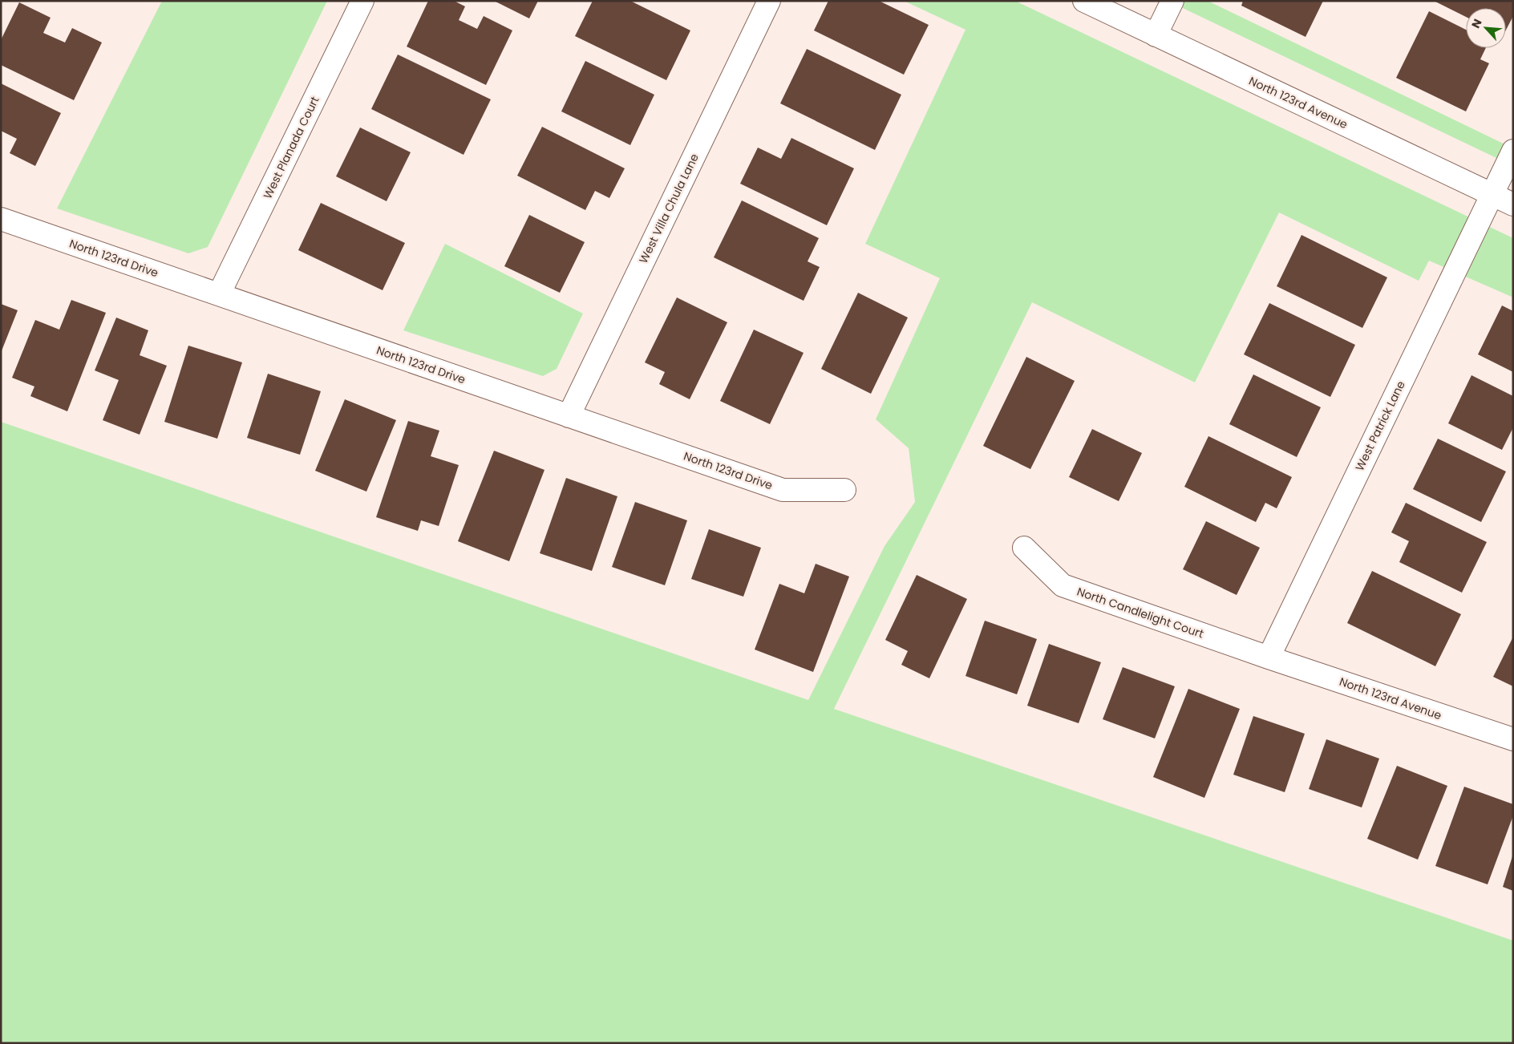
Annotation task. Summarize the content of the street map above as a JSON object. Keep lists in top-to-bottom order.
{
  "streets": {
    "street": [
      "North 123rd Avenue",
      "West Planada Court",
      "West Villa Chula Lane",
      "North 123rd Drive",
      "West Patrick Lane",
      "North Candlelight Court"
    ]
  },
  "crossings": [
    ["North 123rd Avenue", "West Patrick Lane"],
    ["North 123rd Avenue", "North Candlelight Court"],
    ["West Planada Court", "North 123rd Drive"],
    ["West Villa Chula Lane", "North 123rd Drive"],
    ["West Patrick Lane", "North Candlelight Court"]
  ],
  "north": "top left"
}
